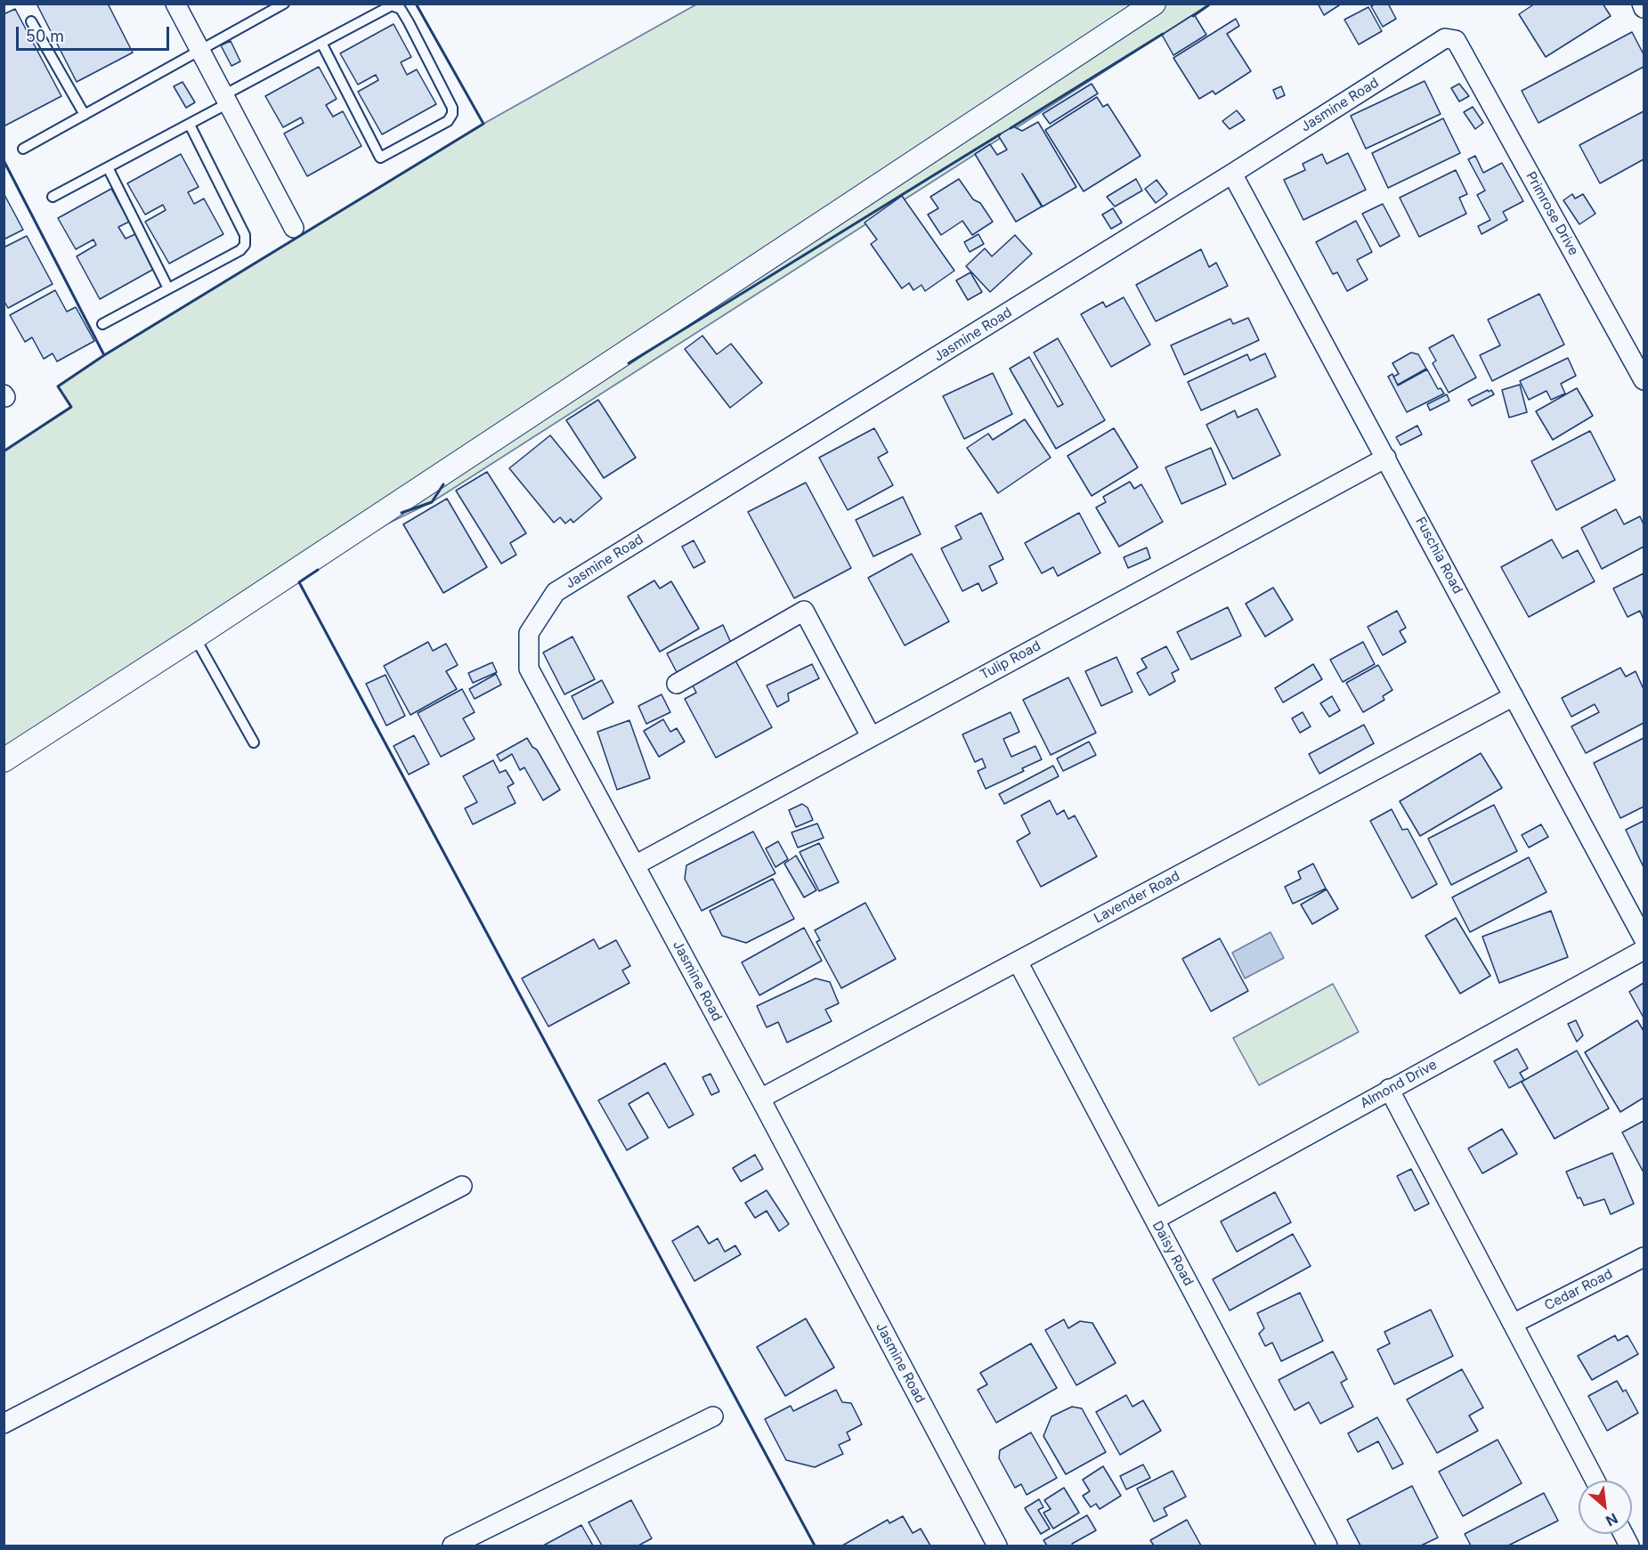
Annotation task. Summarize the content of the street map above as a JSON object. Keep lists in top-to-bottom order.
{
  "streets": {
    "street": [
      "Jasmine Road",
      "Primrose Drive",
      "Fuschia Road",
      "Tulip Road",
      "Lavender Road",
      "Almond Drive",
      "Daisy Road",
      "Cedar Road"
    ]
  },
  "crossings": [
    ["Jasmine Road", "Primrose Drive"],
    ["Jasmine Road", "Fuschia Road"],
    ["Jasmine Road", "Tulip Road"],
    ["Jasmine Road", "Lavender Road"],
    ["Fuschia Road", "Tulip Road"],
    ["Fuschia Road", "Lavender Road"],
    ["Lavender Road", "Daisy Road"],
    ["Almond Drive", "Daisy Road"]
  ],
  "scale_bar": "50 m",
  "north": "bottom right"
}
